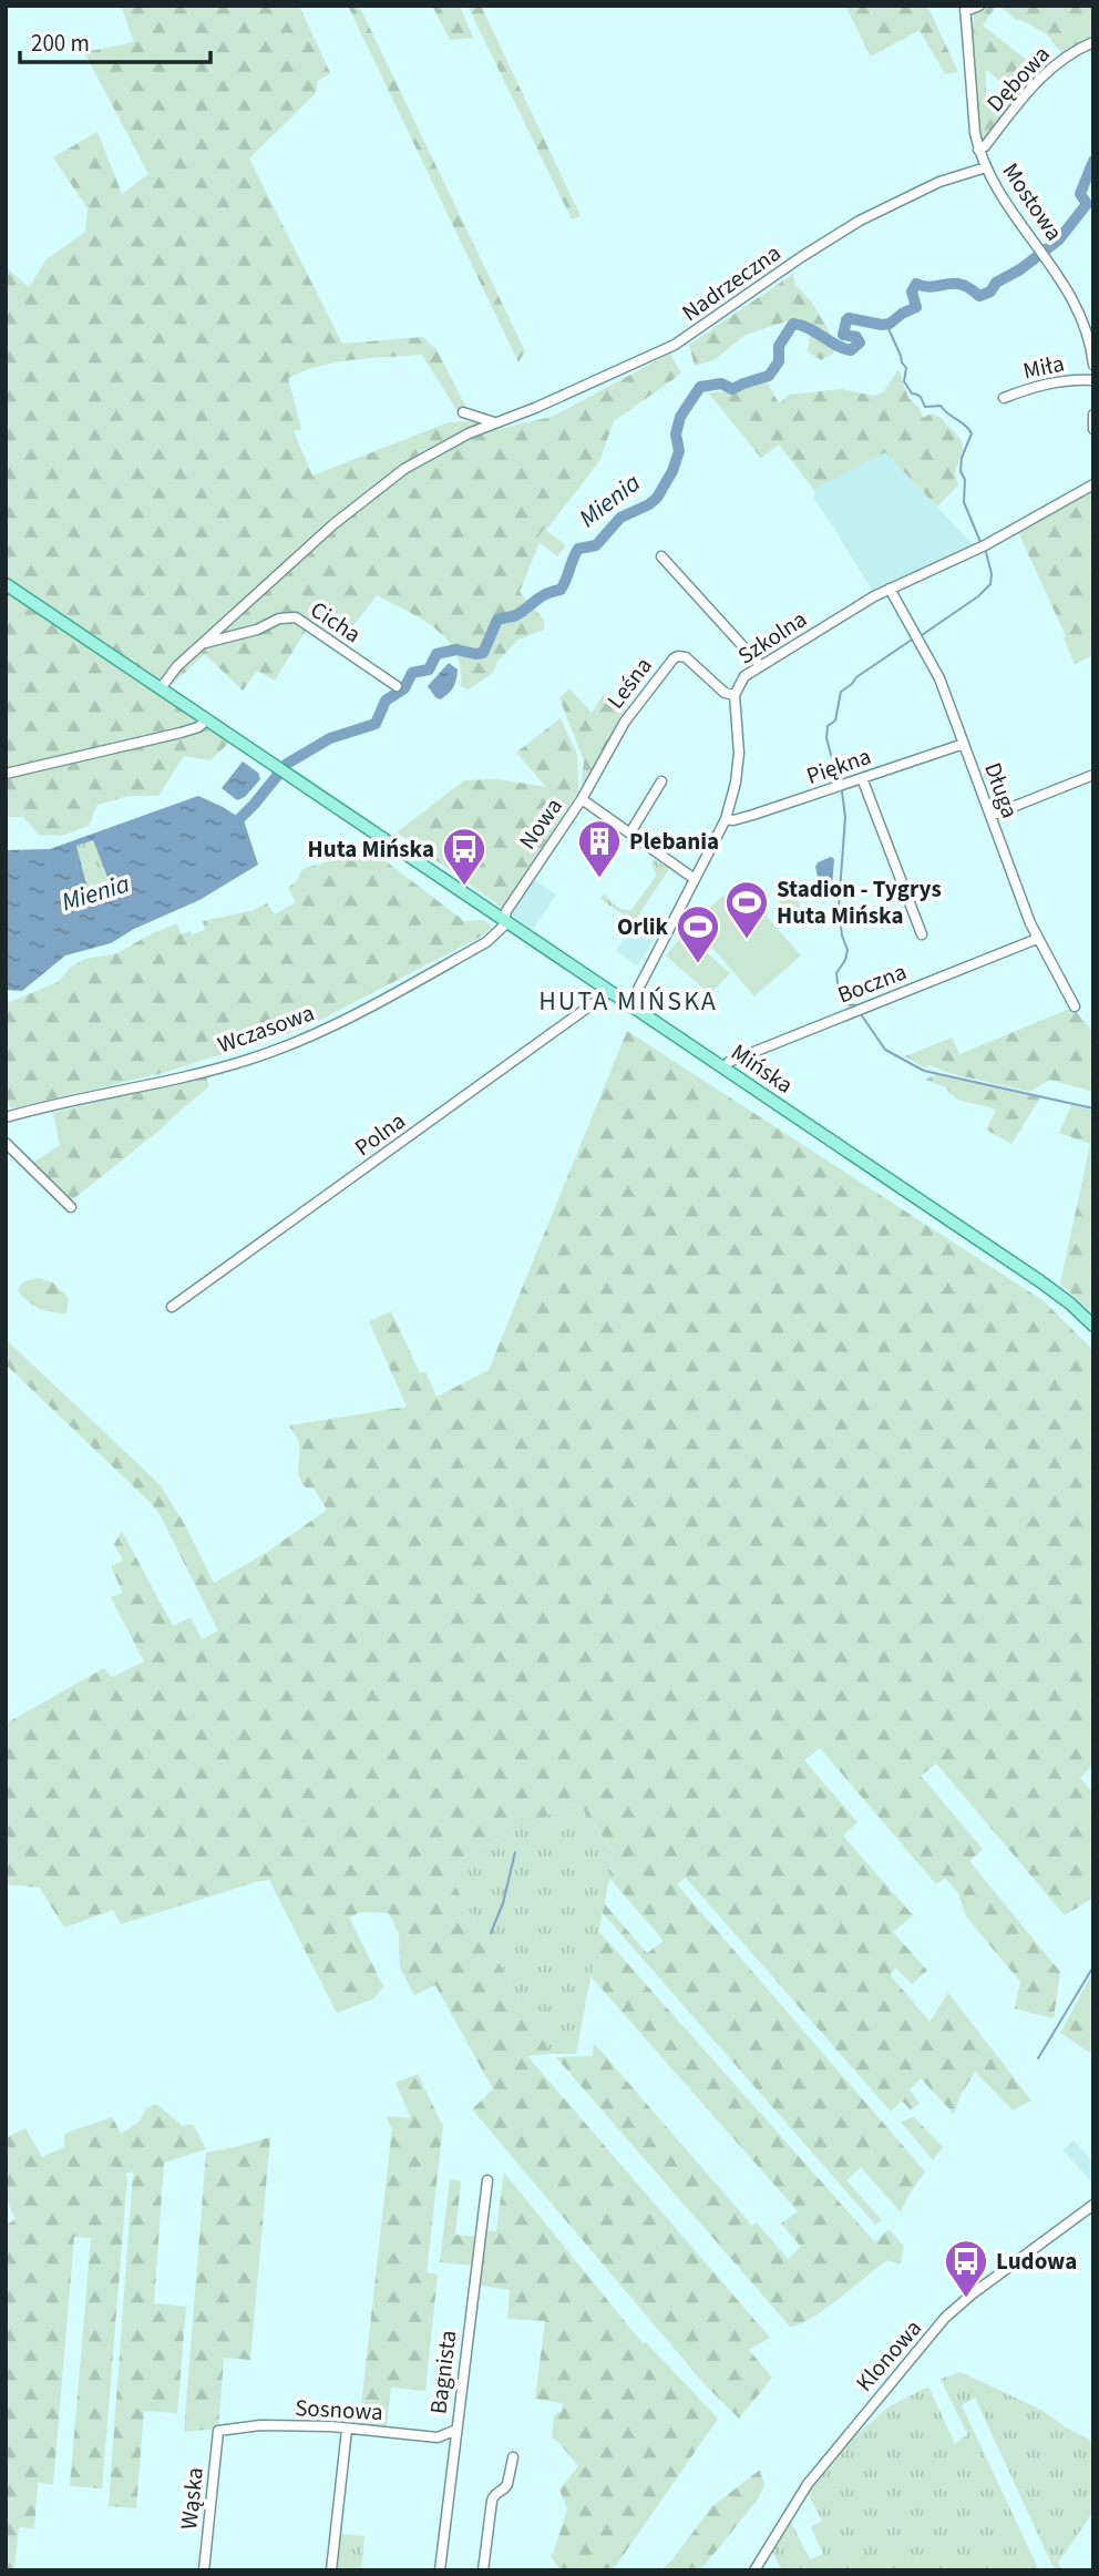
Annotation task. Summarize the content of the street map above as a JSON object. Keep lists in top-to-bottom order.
{
  "streets": {
    "main road": ["Mińska"],
    "street": [
      "Dębowa",
      "Mostowa",
      "Nadrzeczna",
      "Miła",
      "Cicha",
      "Szkolna",
      "Leśna",
      "Piękna",
      "Długa",
      "Nowa",
      "Boczna",
      "Wczasowa",
      "Polna",
      "Klonowa",
      "Bagnista",
      "Sosnowa",
      "Wąska"
    ]
  },
  "crossings": [
    ["Dębowa", "Mostowa"],
    ["Mostowa", "Nadrzeczna"],
    ["Nadrzeczna", "Cicha"],
    ["Nadrzeczna", "Mińska"],
    ["Szkolna", "Leśna"],
    ["Szkolna", "Piękna"],
    ["Szkolna", "Długa"],
    ["Szkolna", "Nowa"],
    ["Szkolna", "Mińska"],
    ["Leśna", "Nowa"],
    ["Piękna", "Długa"],
    ["Długa", "Boczna"],
    ["Nowa", "Wczasowa"],
    ["Nowa", "Mińska"],
    ["Boczna", "Mińska"],
    ["Wczasowa", "Mińska"],
    ["Mińska", "Polna"],
    ["Bagnista", "Sosnowa"],
    ["Sosnowa", "Wąska"]
  ],
  "districts": ["HUTA MIŃSKA"],
  "water": ["Mienia"],
  "places": {
    "building": ["Plebania"],
    "bus stop": ["Huta Mińska", "Ludowa"],
    "sports": ["Stadion - Tygrys Huta Mińska", "Orlik"]
  },
  "scale_bar": "200 m"
}
